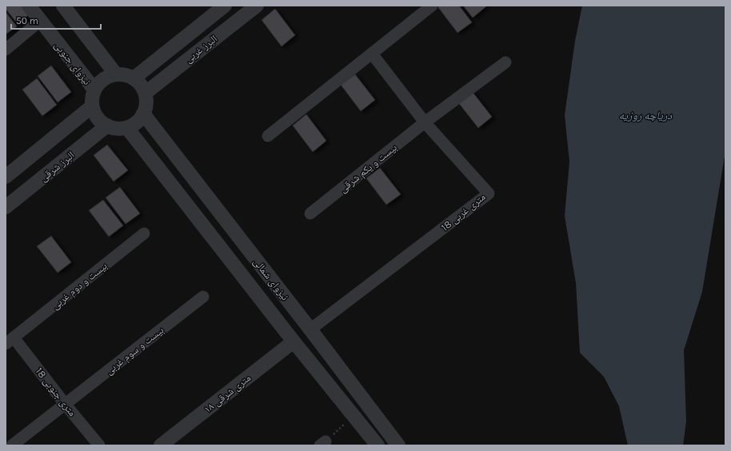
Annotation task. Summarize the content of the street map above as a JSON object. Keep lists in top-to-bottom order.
{
  "streets": {
    "street": [
      "البرز غربی",
      "نیزوای جنوبی",
      "البرز شرقی",
      "بیست و یکم شرقی",
      "18 متری غربی",
      "نیزوای شمالی",
      "بیست و دوم غربی",
      "بیست و سوم غربی",
      "18 متری جنوبی",
      "۱۸ متری شرقی"
    ]
  },
  "crossings": [
    ["البرز غربی", "نیزوای جنوبی"],
    ["البرز غربی", "البرز شرقی"],
    ["البرز غربی", "نیزوای شمالی"],
    ["نیزوای جنوبی", "البرز شرقی"],
    ["نیزوای جنوبی", "نیزوای شمالی"],
    ["البرز شرقی", "نیزوای شمالی"],
    ["بیست و یکم شرقی", "18 متری غربی"],
    ["18 متری غربی", "نیزوای شمالی"],
    ["نیزوای شمالی", "۱۸ متری شرقی"],
    ["بیست و دوم غربی", "18 متری جنوبی"],
    ["بیست و سوم غربی", "18 متری جنوبی"]
  ],
  "water": ["دریاچه روزیه"],
  "scale_bar": "50 m"
}
